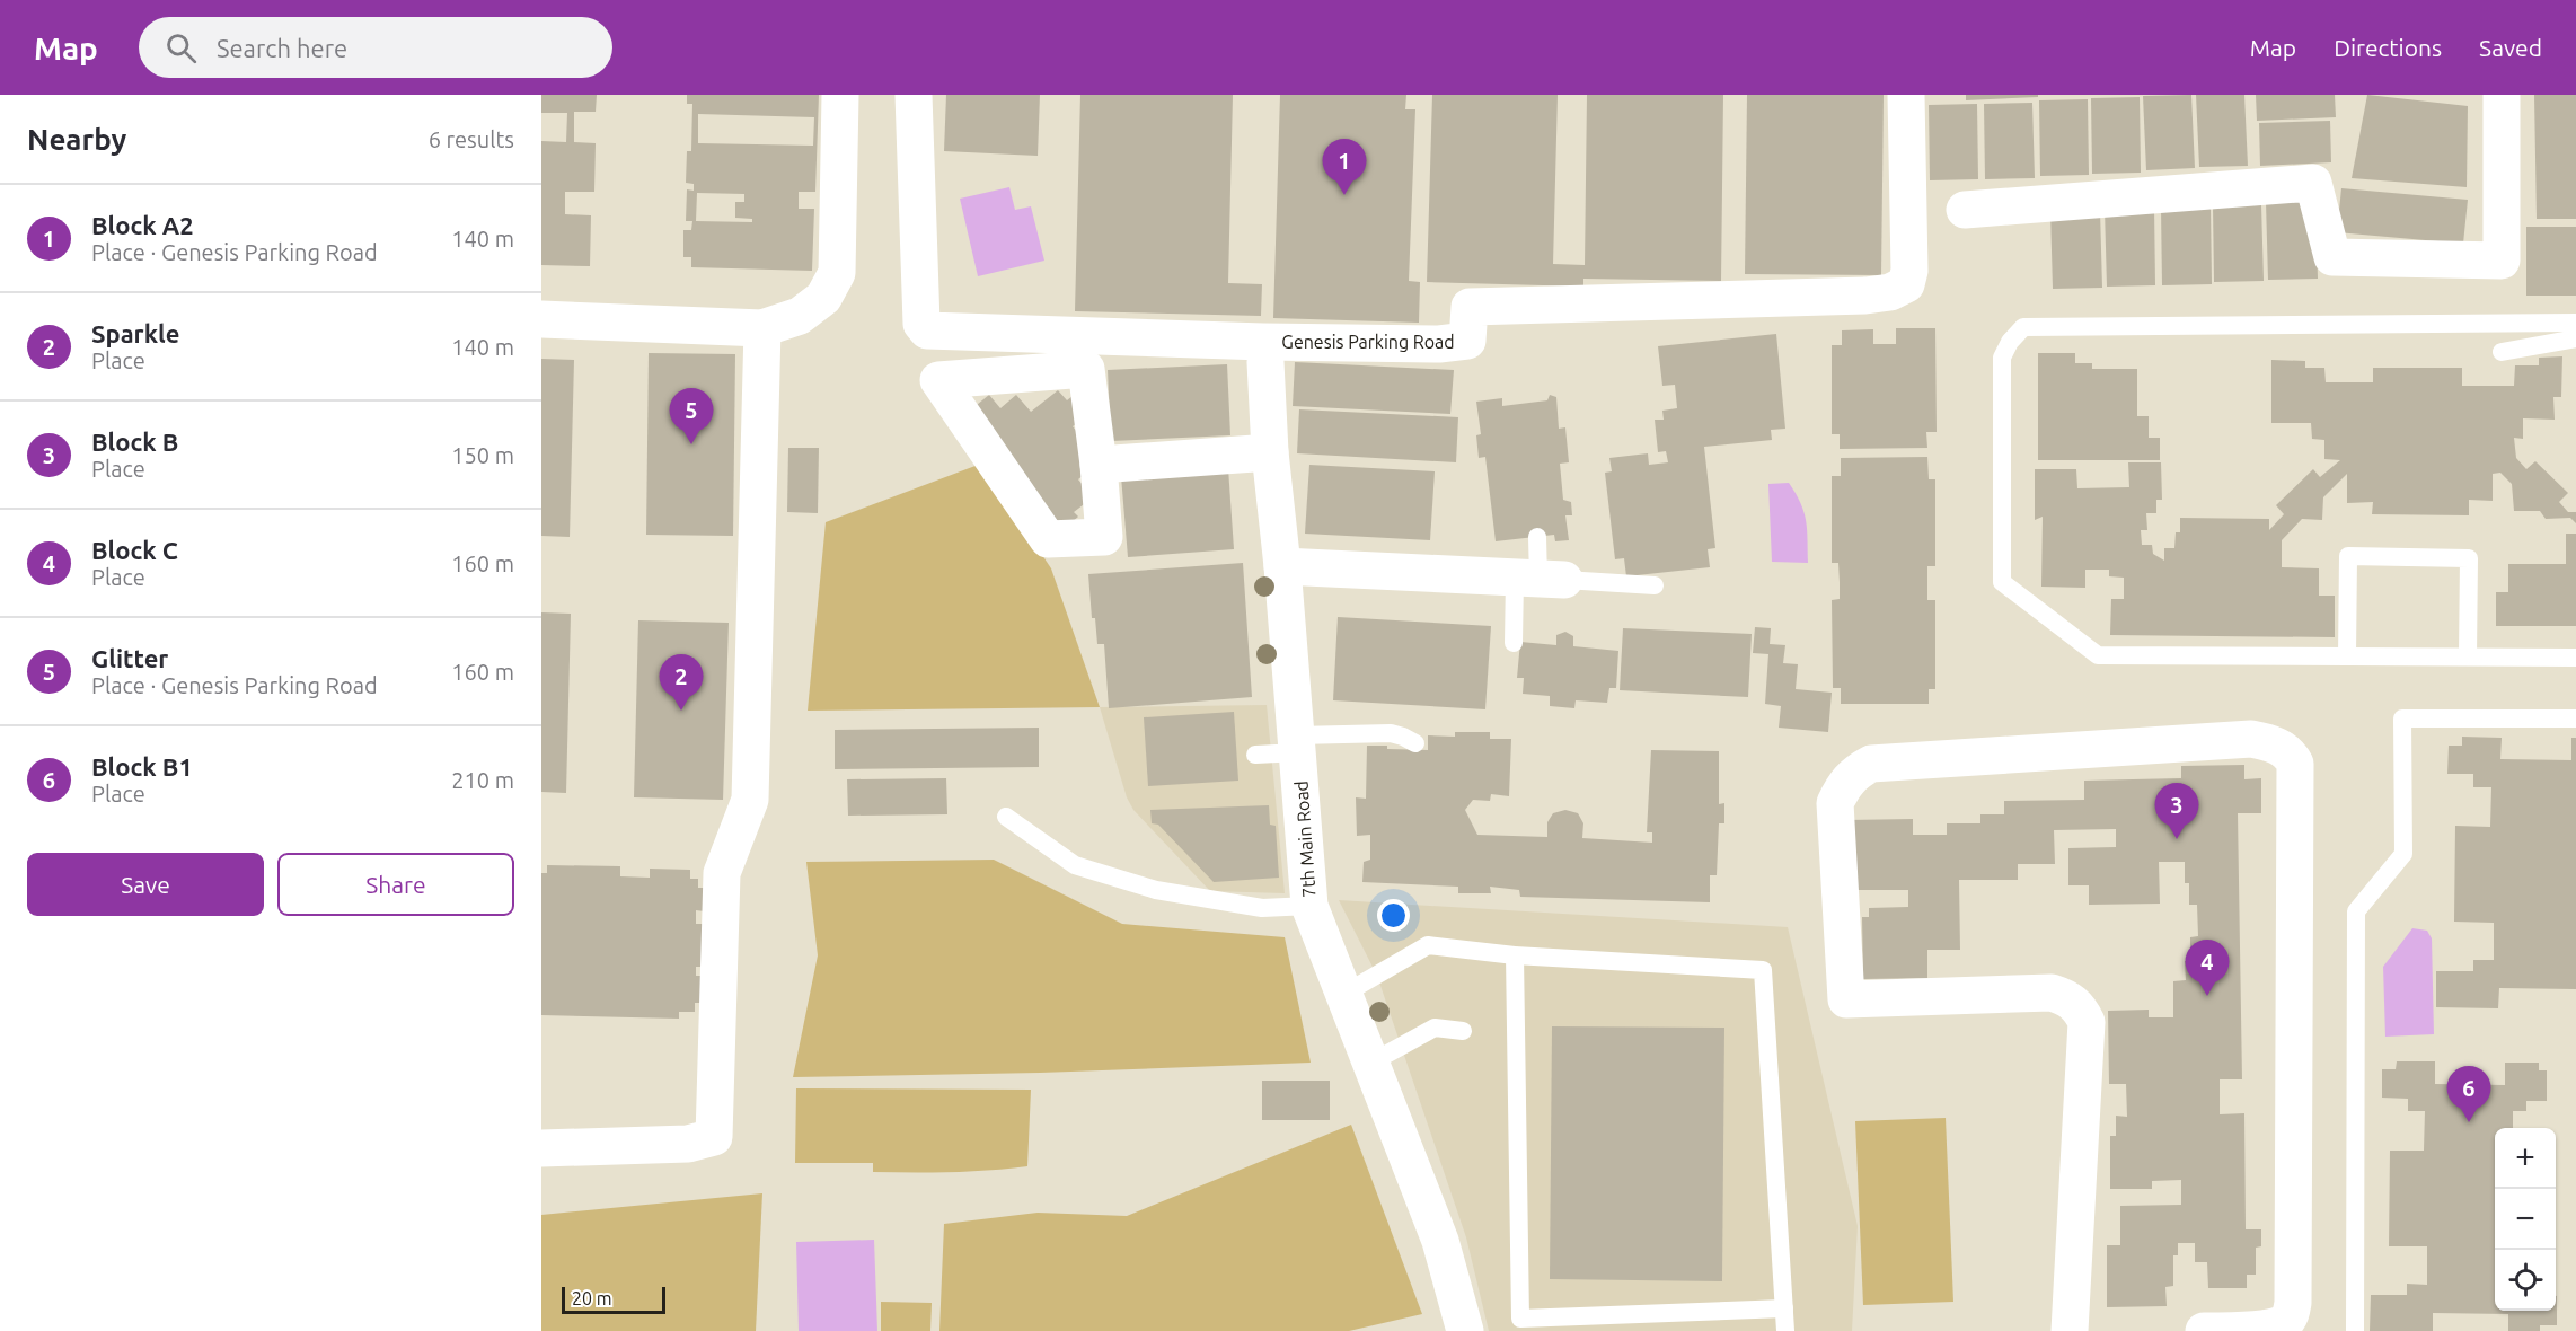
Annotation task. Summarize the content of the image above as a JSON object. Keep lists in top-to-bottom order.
{
  "streets": {
    "street": ["Genesis Parking Road", "7th Main Road"]
  },
  "scale_bar": "20 m",
  "page": {
    "header": "Map",
    "search": "Search here",
    "nav": ["Map", "Directions", "Saved"],
    "heading": ["Nearby", "6 results"],
    "pins": [
      "1",
      "5",
      "2",
      "3",
      "4",
      "6"
    ],
    "list": [
      {
        "mark": "1",
        "name": "Block A2",
        "note": "Place · Genesis Parking Road",
        "value": "140 m"
      },
      {
        "mark": "2",
        "name": "Sparkle",
        "note": "Place",
        "value": "140 m"
      },
      {
        "mark": "3",
        "name": "Block B",
        "note": "Place",
        "value": "150 m"
      },
      {
        "mark": "4",
        "name": "Block C",
        "note": "Place",
        "value": "160 m"
      },
      {
        "mark": "5",
        "name": "Glitter",
        "note": "Place · Genesis Parking Road",
        "value": "160 m"
      },
      {
        "mark": "6",
        "name": "Block B1",
        "note": "Place",
        "value": "210 m"
      }
    ],
    "buttons": ["Save", "Share"],
    "map_buttons": ["+", "−"],
    "scale": "20 m"
  }
}
